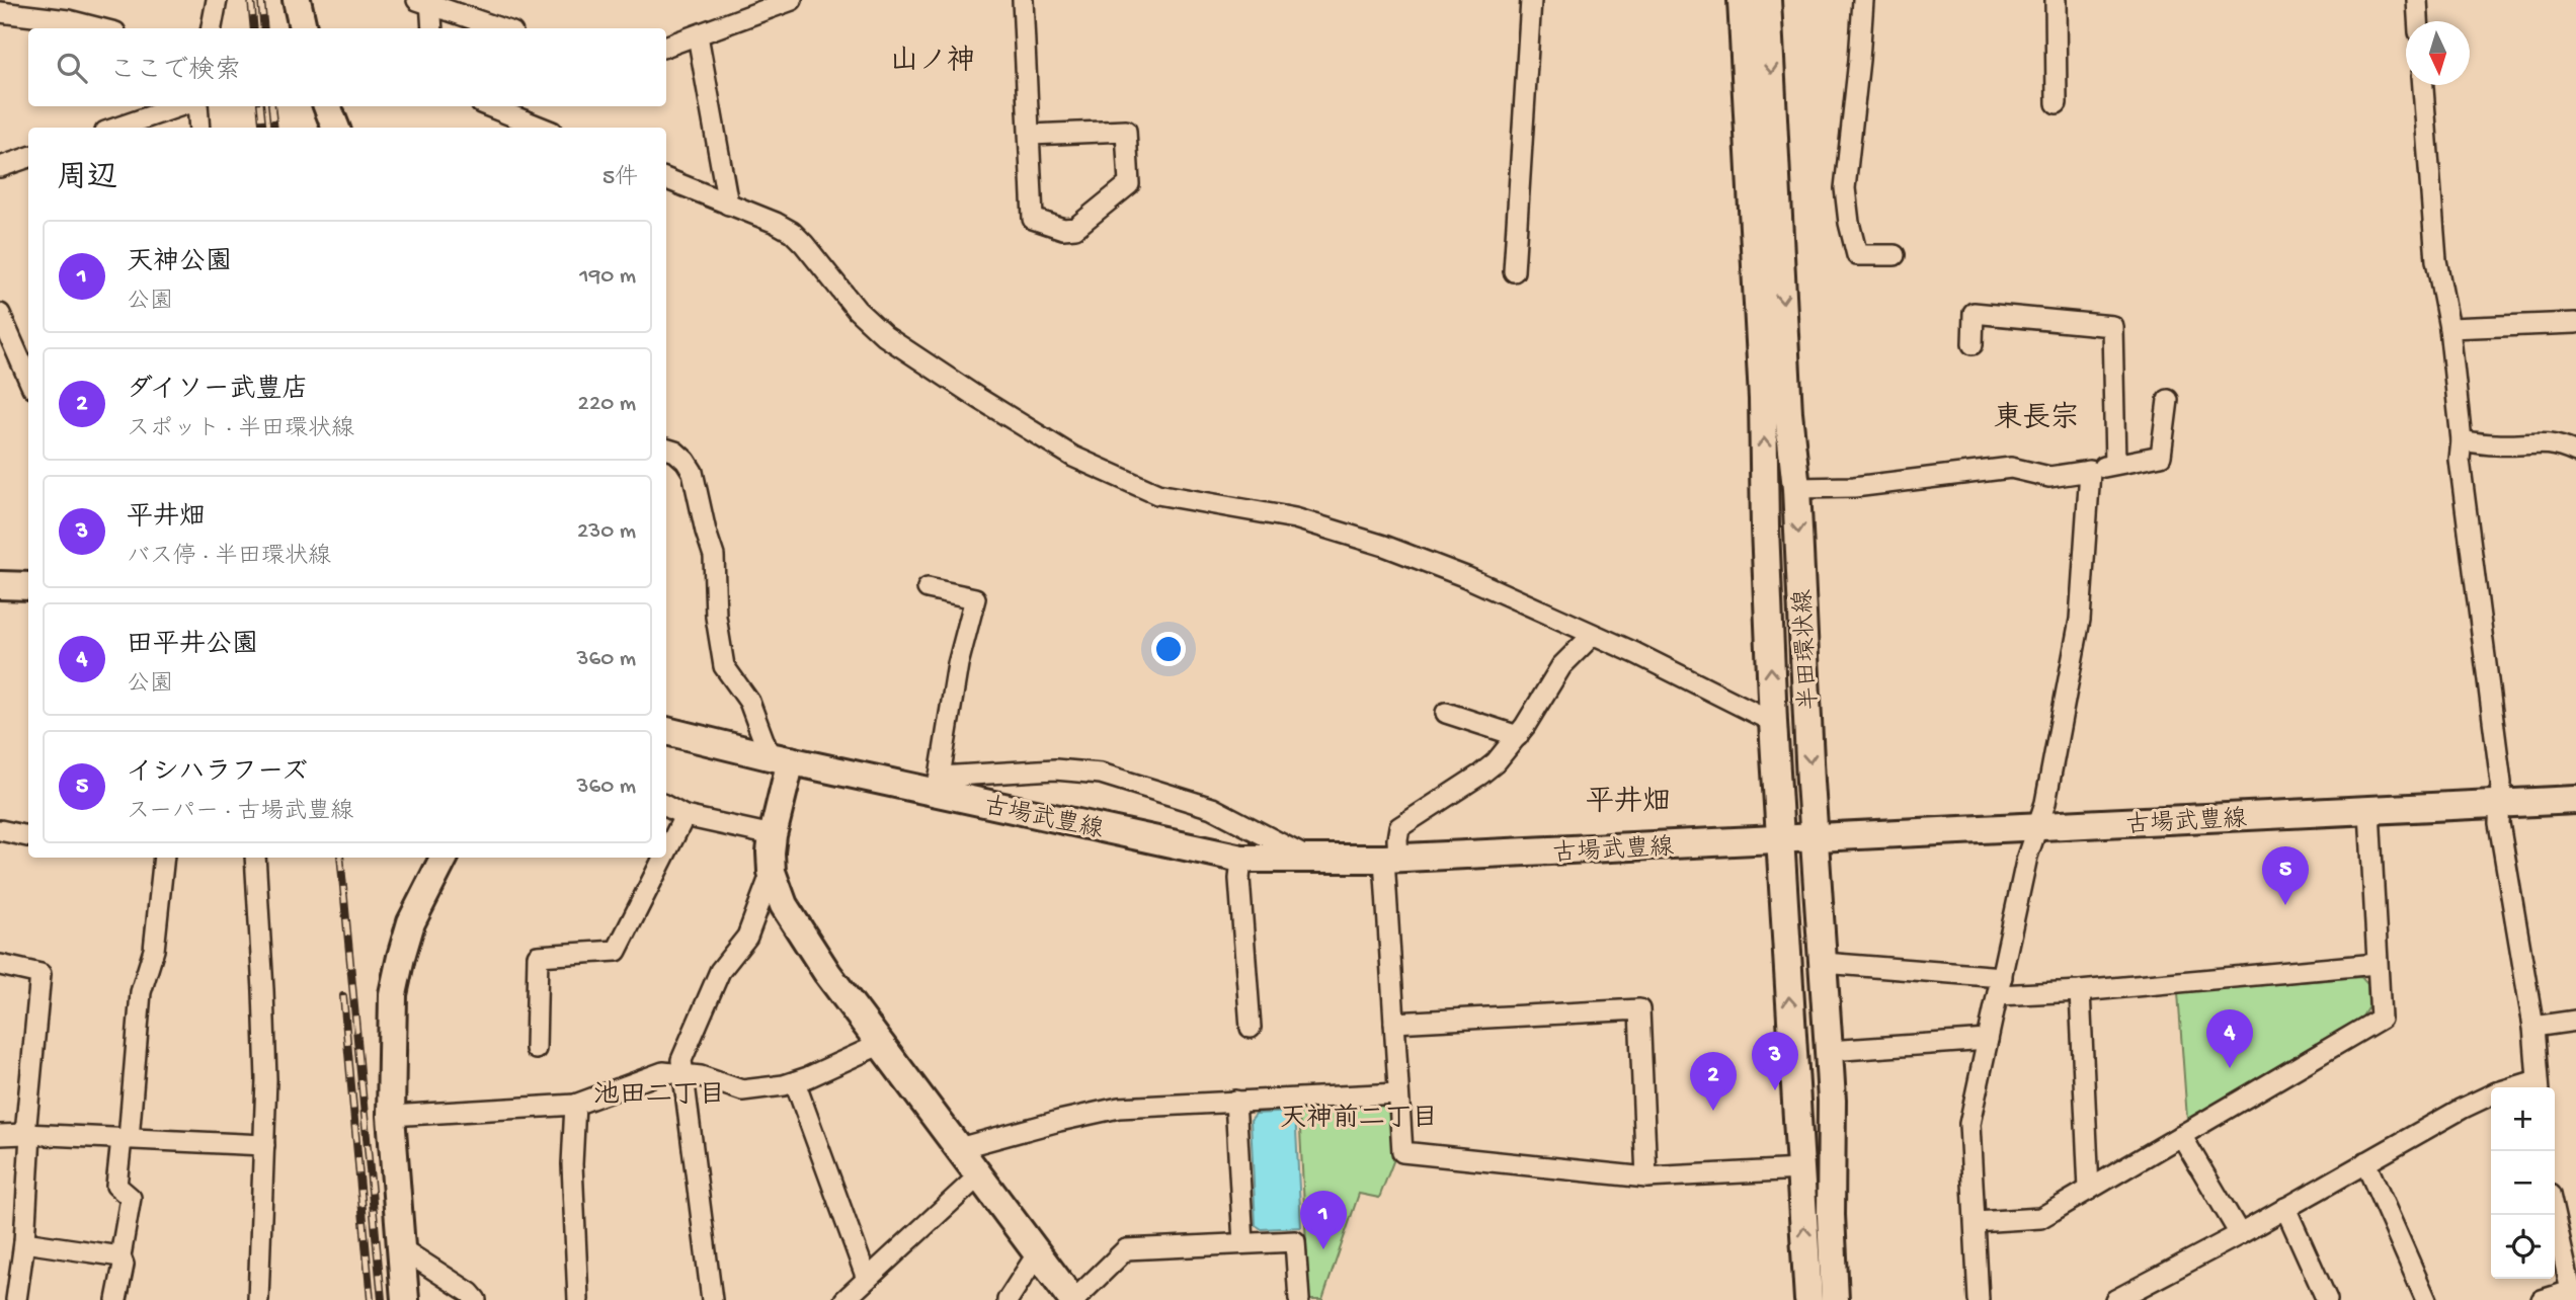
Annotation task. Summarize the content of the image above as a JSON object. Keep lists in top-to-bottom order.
{
  "streets": {
    "main road": ["半田環状線", "古場武豊線"]
  },
  "crossings": [
    ["半田環状線", "古場武豊線"]
  ],
  "districts": [
    "山ノ神",
    "東長宗",
    "平井畑",
    "池田二丁目",
    "天神前二丁目"
  ],
  "north": "bottom",
  "page": {
    "search": "ここで検索",
    "heading": ["周辺", "5件"],
    "list": [
      {
        "mark": "1",
        "name": "天神公園",
        "note": "公園",
        "value": "190 m"
      },
      {
        "mark": "2",
        "name": "ダイソー武豊店",
        "note": "スポット · 半田環状線",
        "value": "220 m"
      },
      {
        "mark": "3",
        "name": "平井畑",
        "note": "バス停 · 半田環状線",
        "value": "230 m"
      },
      {
        "mark": "4",
        "name": "田平井公園",
        "note": "公園",
        "value": "360 m"
      },
      {
        "mark": "5",
        "name": "イシハラフーズ",
        "note": "スーパー · 古場武豊線",
        "value": "360 m"
      }
    ],
    "pins": [
      "5",
      "4",
      "3",
      "2",
      "1"
    ],
    "map_buttons": ["+", "−"]
  }
}
